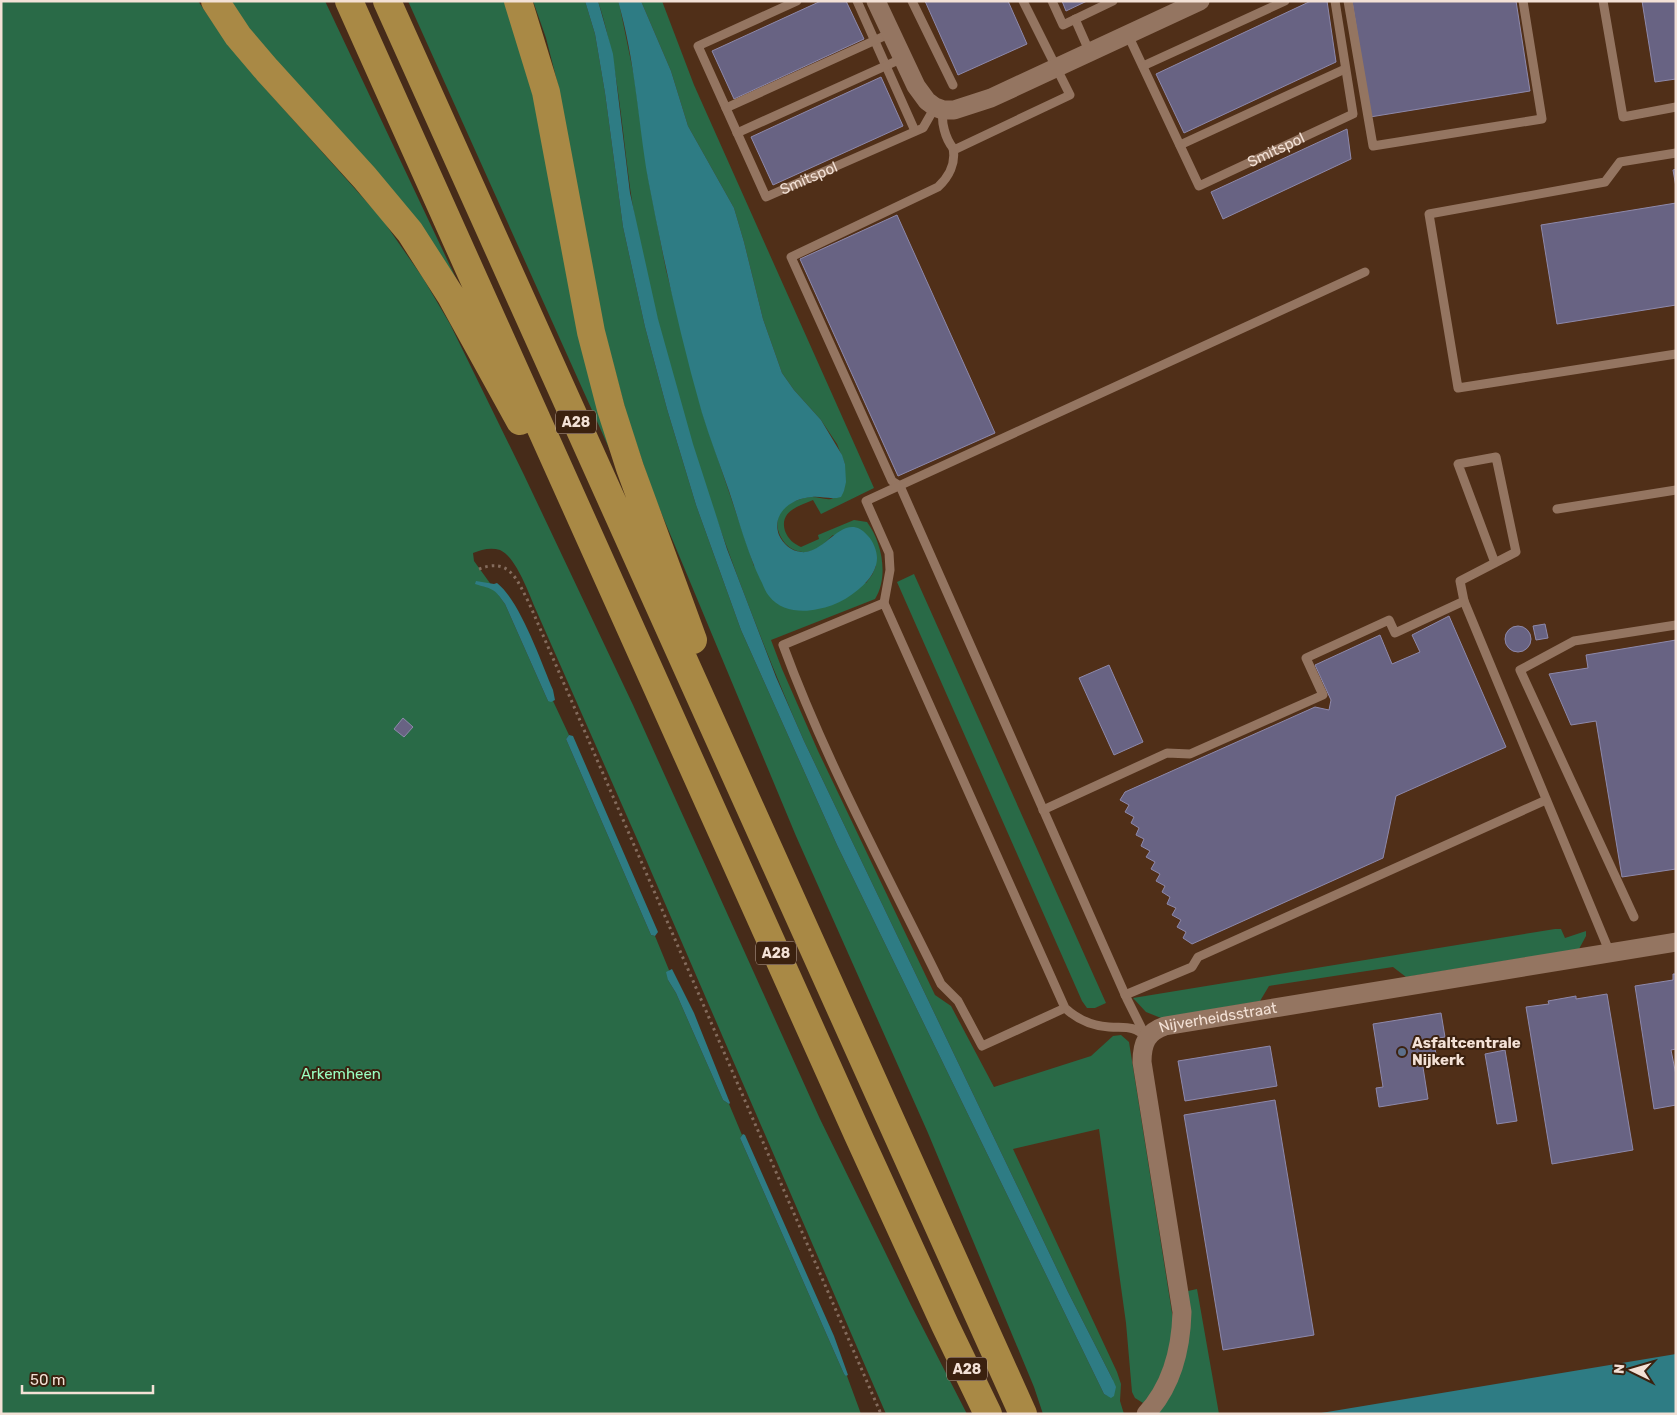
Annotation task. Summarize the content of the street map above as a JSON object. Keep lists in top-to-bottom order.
{
  "streets": {
    "highway": ["A28"],
    "street": ["Nijverheidsstraat"],
    "lane": ["Smitspol"]
  },
  "parks": ["Arkemheen"],
  "places": ["Asfaltcentrale Nijkerk"],
  "scale_bar": "50 m",
  "north": "left"
}
